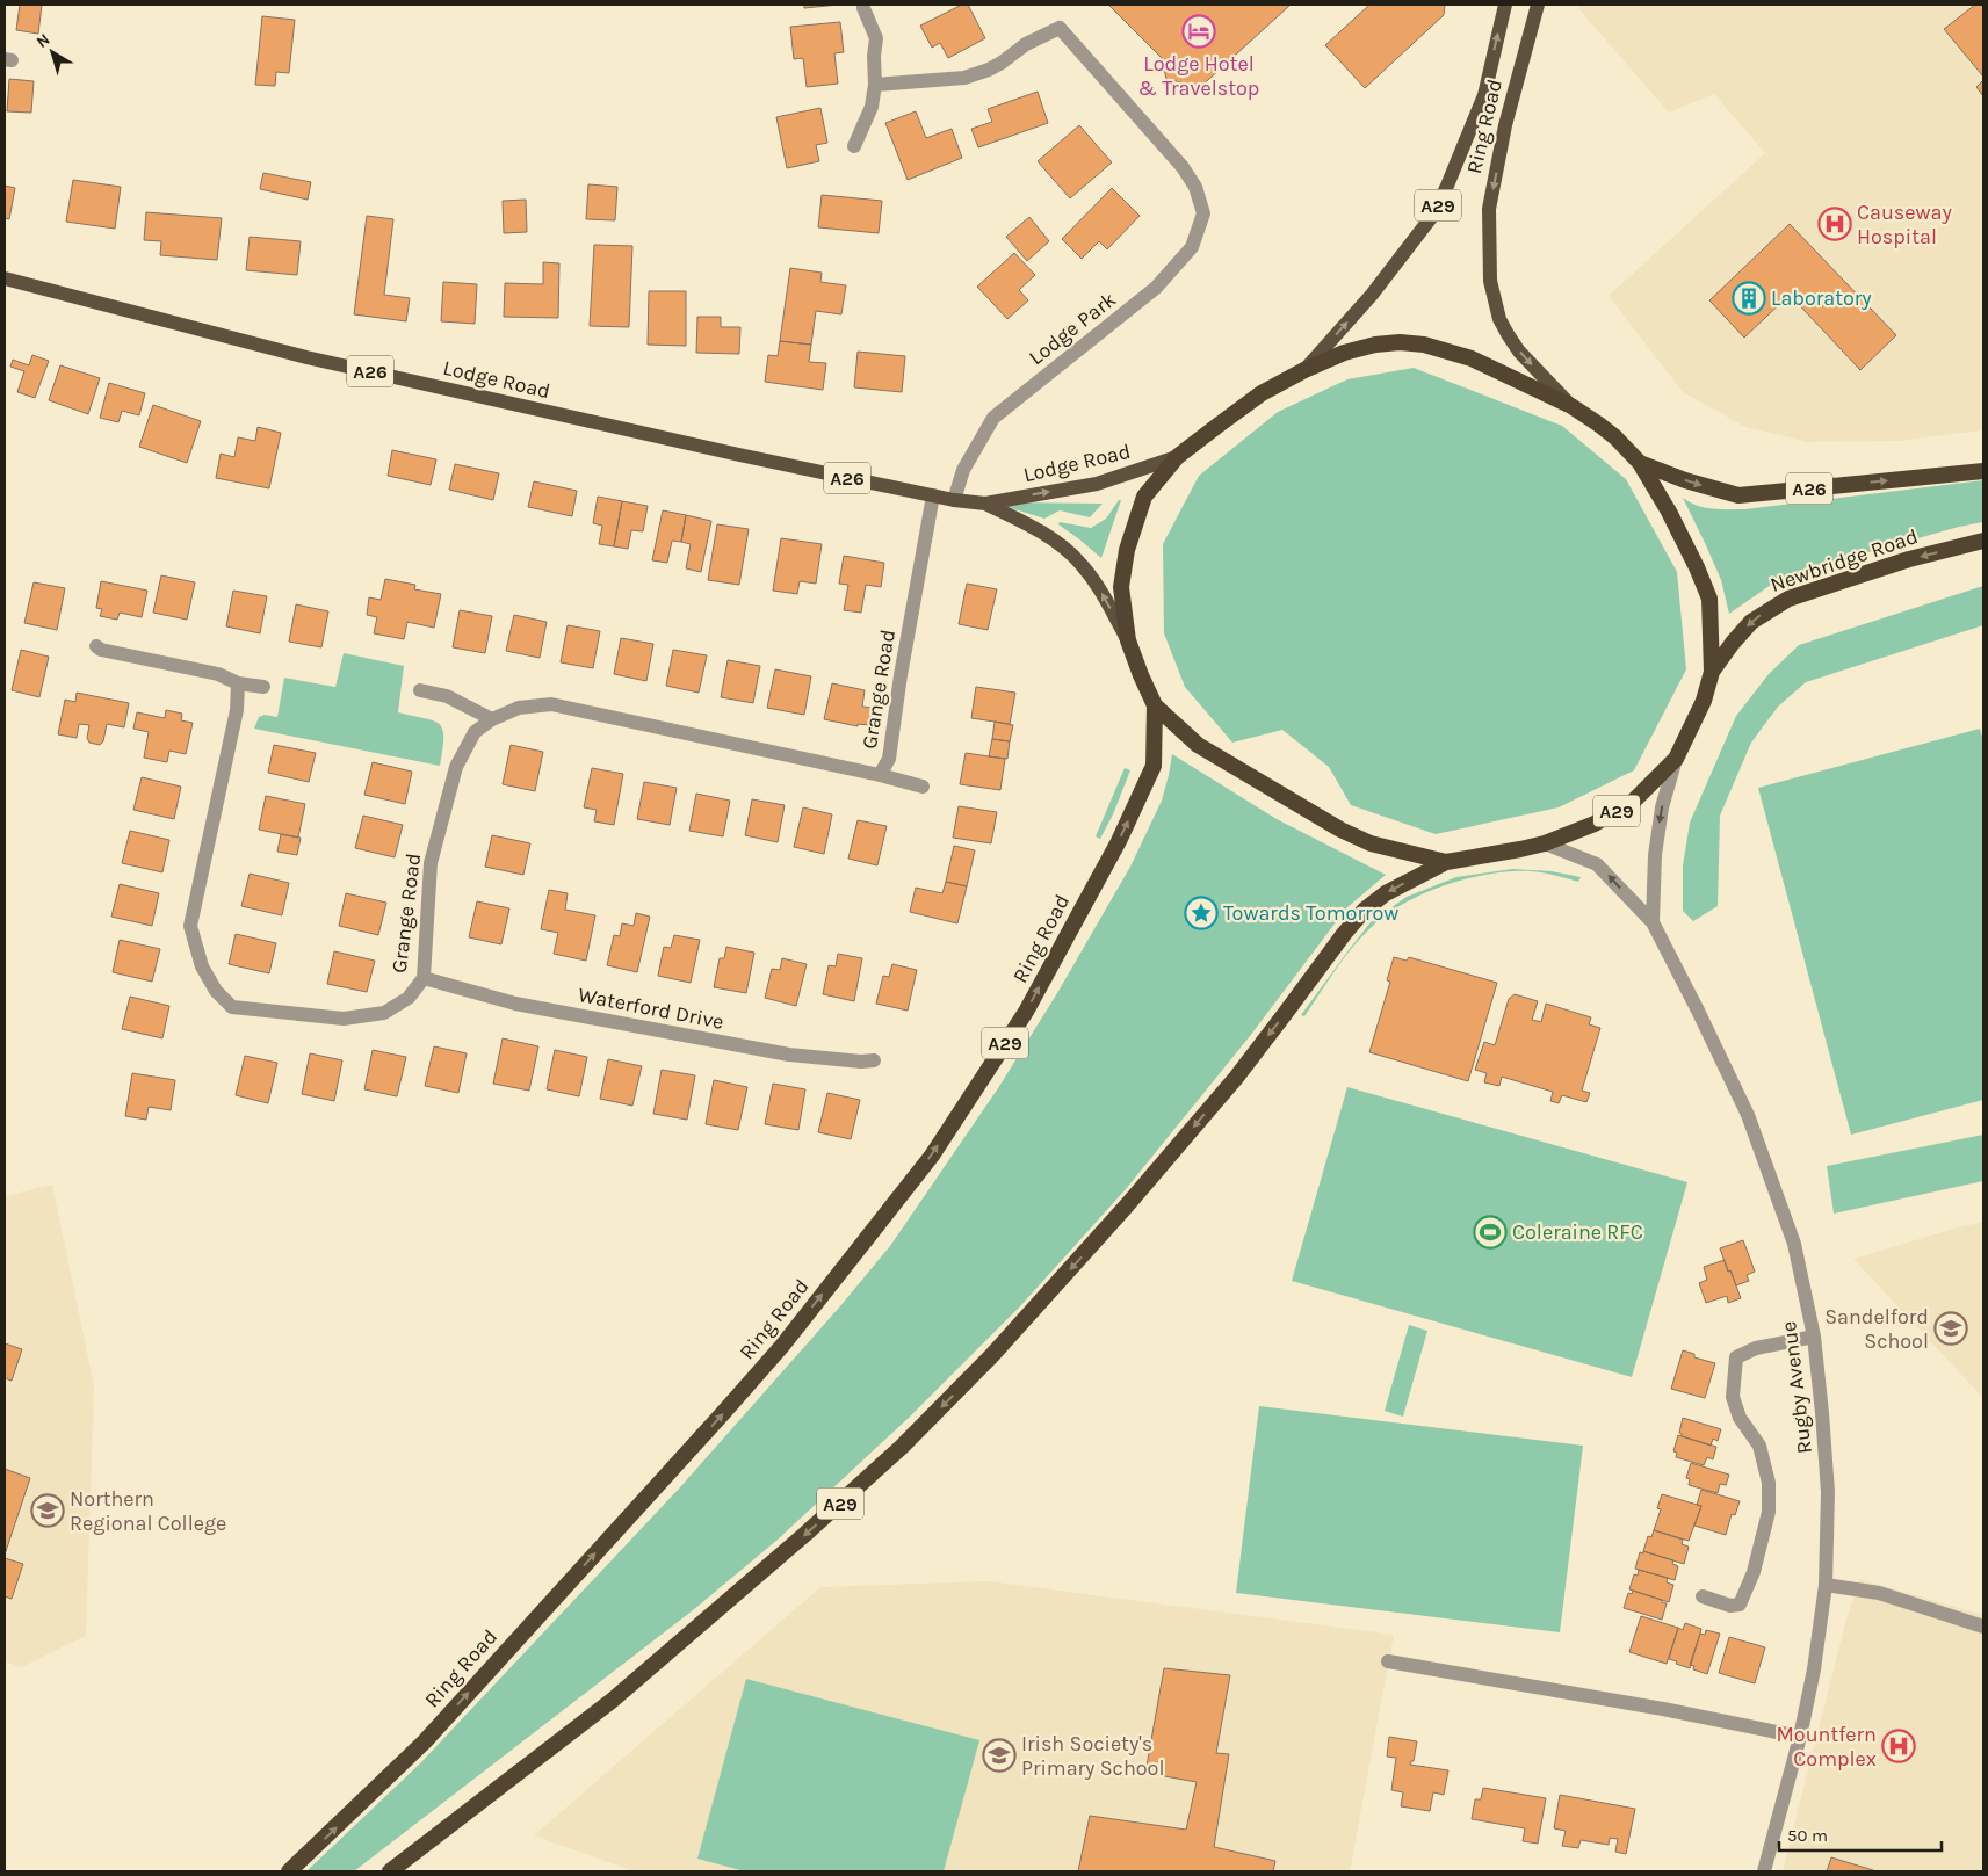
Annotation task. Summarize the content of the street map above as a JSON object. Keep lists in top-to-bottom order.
{
  "streets": {
    "highway": [
      "Ring Road",
      "A29",
      "A26",
      "Newbridge Road"
    ],
    "main road": ["Lodge Road"],
    "street": [
      "Lodge Park",
      "Grange Road",
      "Waterford Drive",
      "Rugby Avenue"
    ]
  },
  "crossings": [
    ["Ring Road", "A29"],
    ["A29", "A26"],
    ["A29", "Lodge Road"],
    ["A29", "Newbridge Road"],
    ["A29", "Rugby Avenue"],
    ["Lodge Park", "Lodge Road"],
    ["Lodge Road", "Grange Road"],
    ["Grange Road", "Waterford Drive"]
  ],
  "one_way": ["Newbridge Road"],
  "places": {
    "hotel": ["Lodge Hotel & Travelstop"],
    "hospital": ["Causeway Hospital", "Mountfern Complex"],
    "building": ["Laboratory"],
    "place": ["Towards Tomorrow"],
    "sports": ["Coleraine RFC"],
    "school or university": ["Sandelford School", "Northern Regional College", "Irish Society's Primary School"]
  },
  "scale_bar": "50 m",
  "north": "top left"
}
